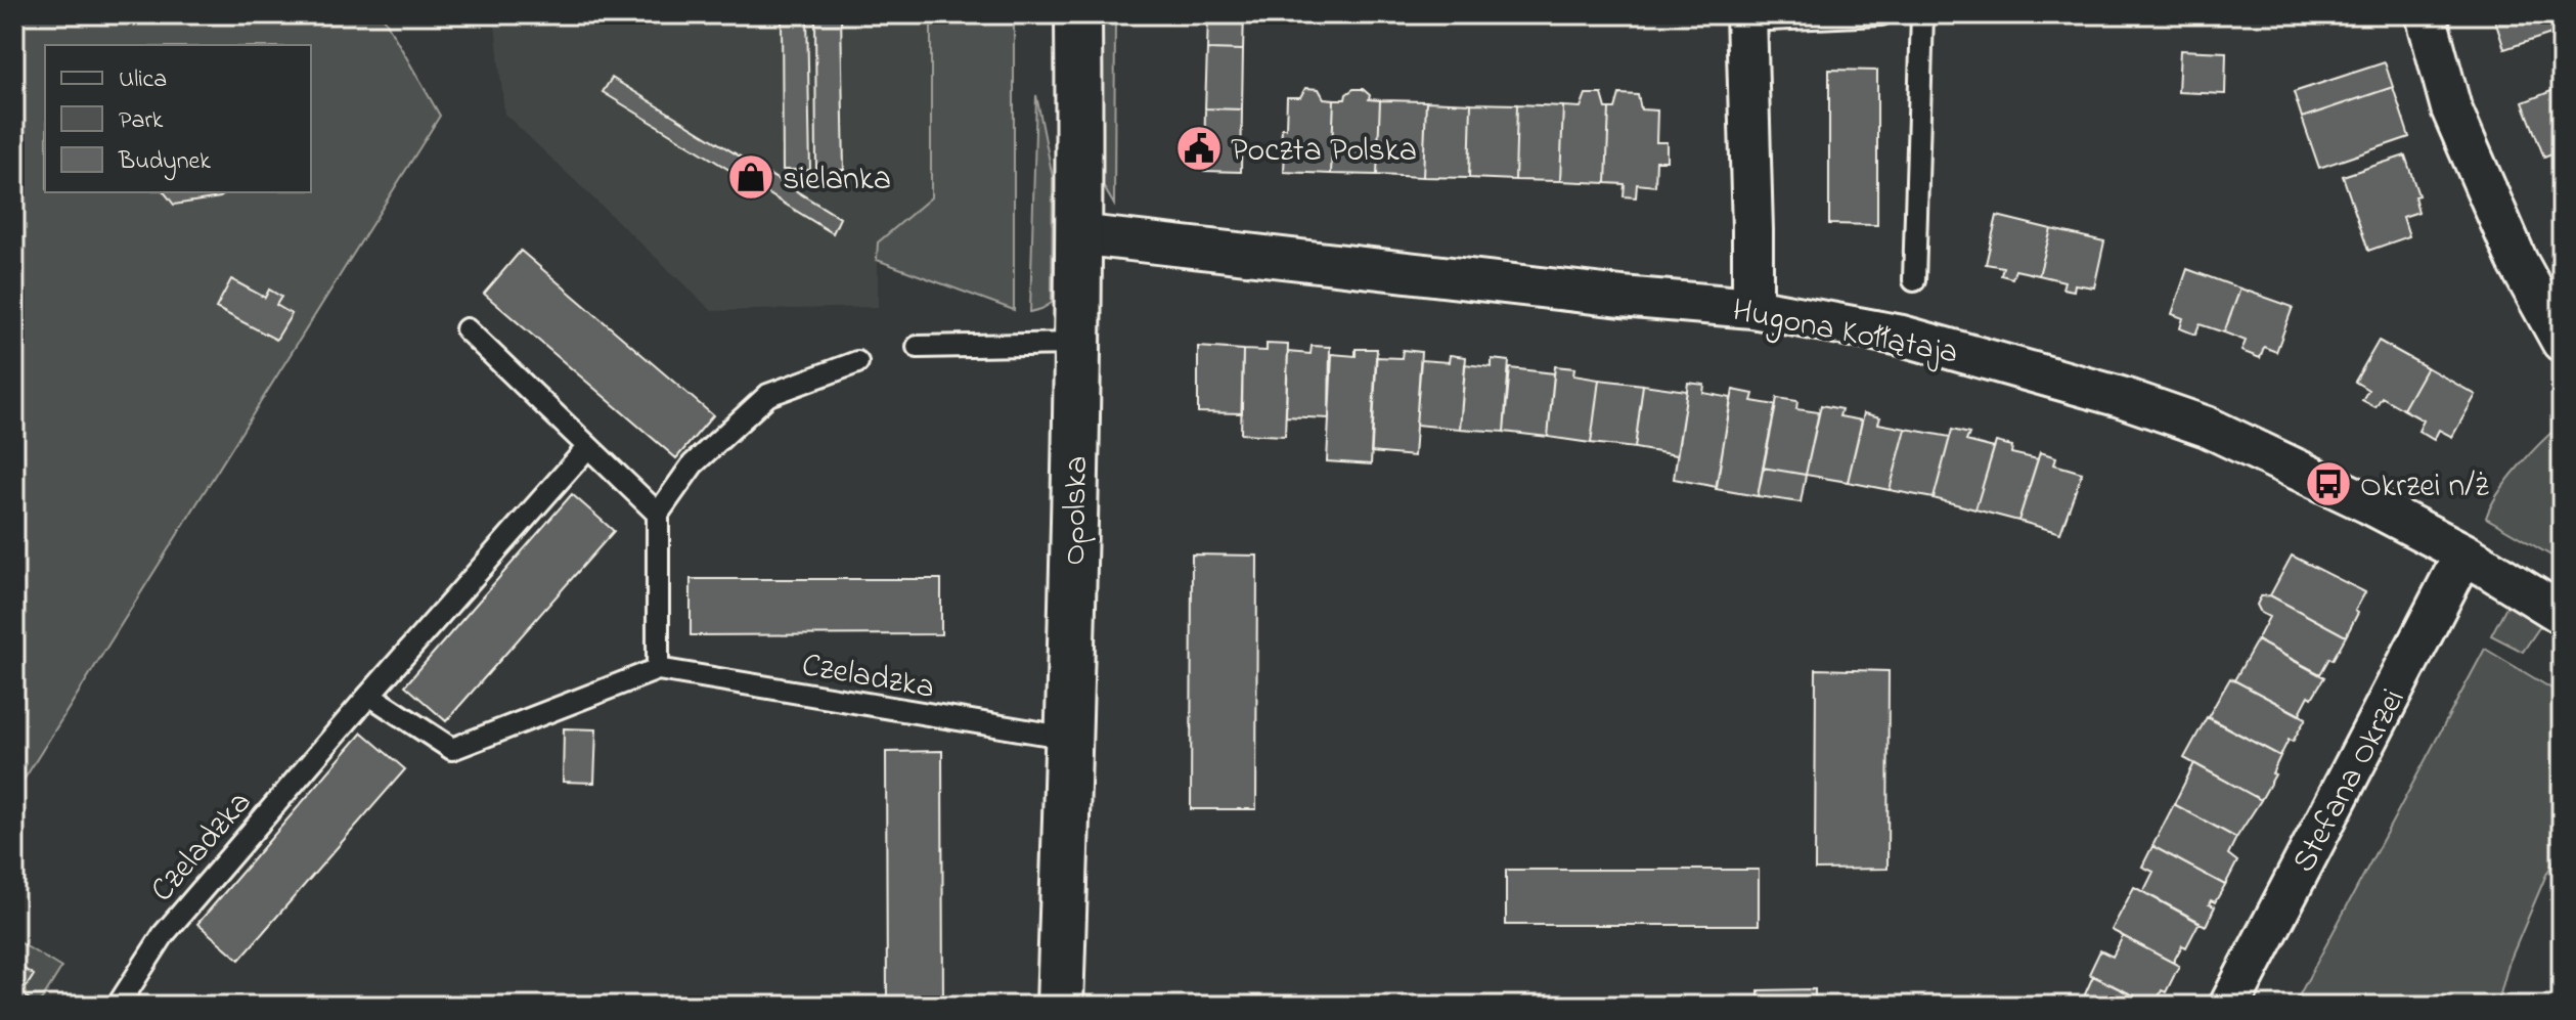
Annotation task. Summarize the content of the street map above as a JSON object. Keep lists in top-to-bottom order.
{
  "streets": {
    "street": ["Hugona Kołłątaja", "Opolska", "Stefana Okrzei"],
    "lane": ["Czeladzka"]
  },
  "crossings": [
    ["Hugona Kołłątaja", "Opolska"],
    ["Hugona Kołłątaja", "Stefana Okrzei"],
    ["Opolska", "Czeladzka"]
  ],
  "places": {
    "public building": ["Poczta Polska"],
    "shop": ["sielanka"],
    "bus stop": ["Okrzei n/ż"]
  },
  "legend": ["Ulica", "Park", "Budynek"]
}
